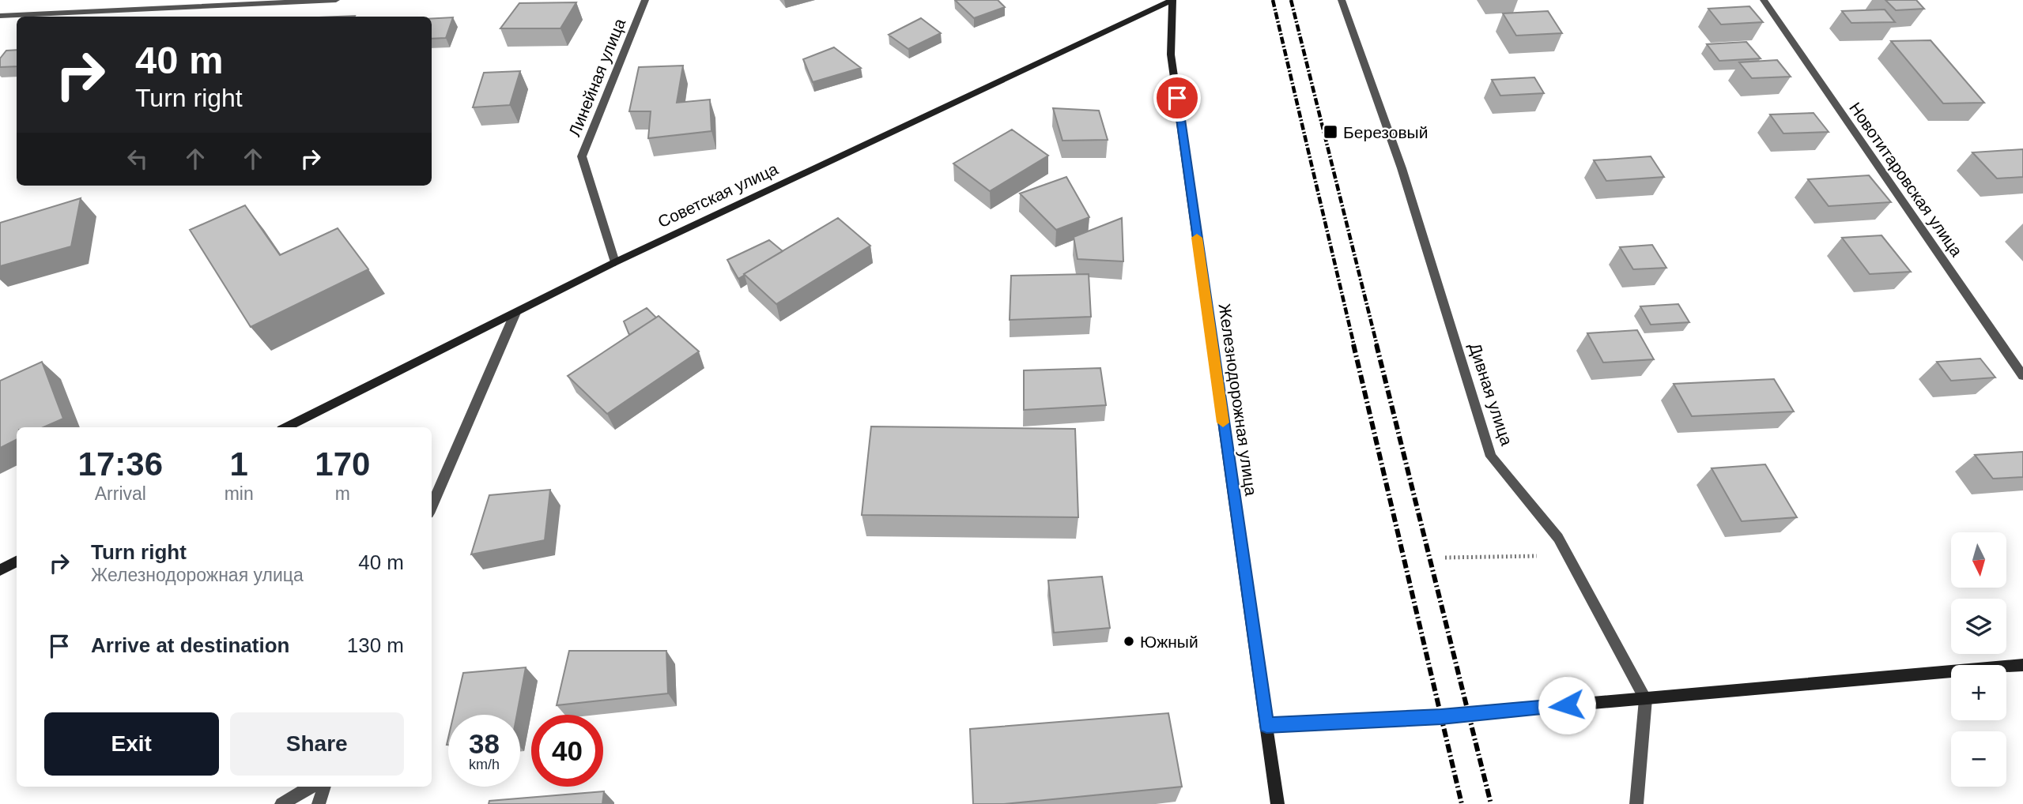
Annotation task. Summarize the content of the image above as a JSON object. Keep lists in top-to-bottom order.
{
  "streets": {
    "street": [
      "Линейная улица",
      "Новотитаровская улица",
      "Советская улица",
      "Дивная улица",
      "Железнодорожная улица"
    ]
  },
  "crossings": [
    ["Линейная улица", "Советская улица"],
    ["Советская улица", "Железнодорожная улица"]
  ],
  "places": {
    "transit": ["Березовый"],
    "other": ["Южный"]
  },
  "north": "bottom",
  "page": {
    "turn": ["40 m", "Turn right"],
    "eta": [
      "17:36",
      "Arrival",
      "1",
      "min",
      "170",
      "m"
    ],
    "list": [
      {
        "name": "Turn right",
        "note": "Железнодорожная улица",
        "value": "40 m"
      },
      {
        "name": "Arrive at destination",
        "value": "130 m"
      }
    ],
    "map_buttons": ["+", "−"],
    "buttons": ["Exit", "Share"],
    "speed": "38 km/h",
    "limit": "40"
  }
}
